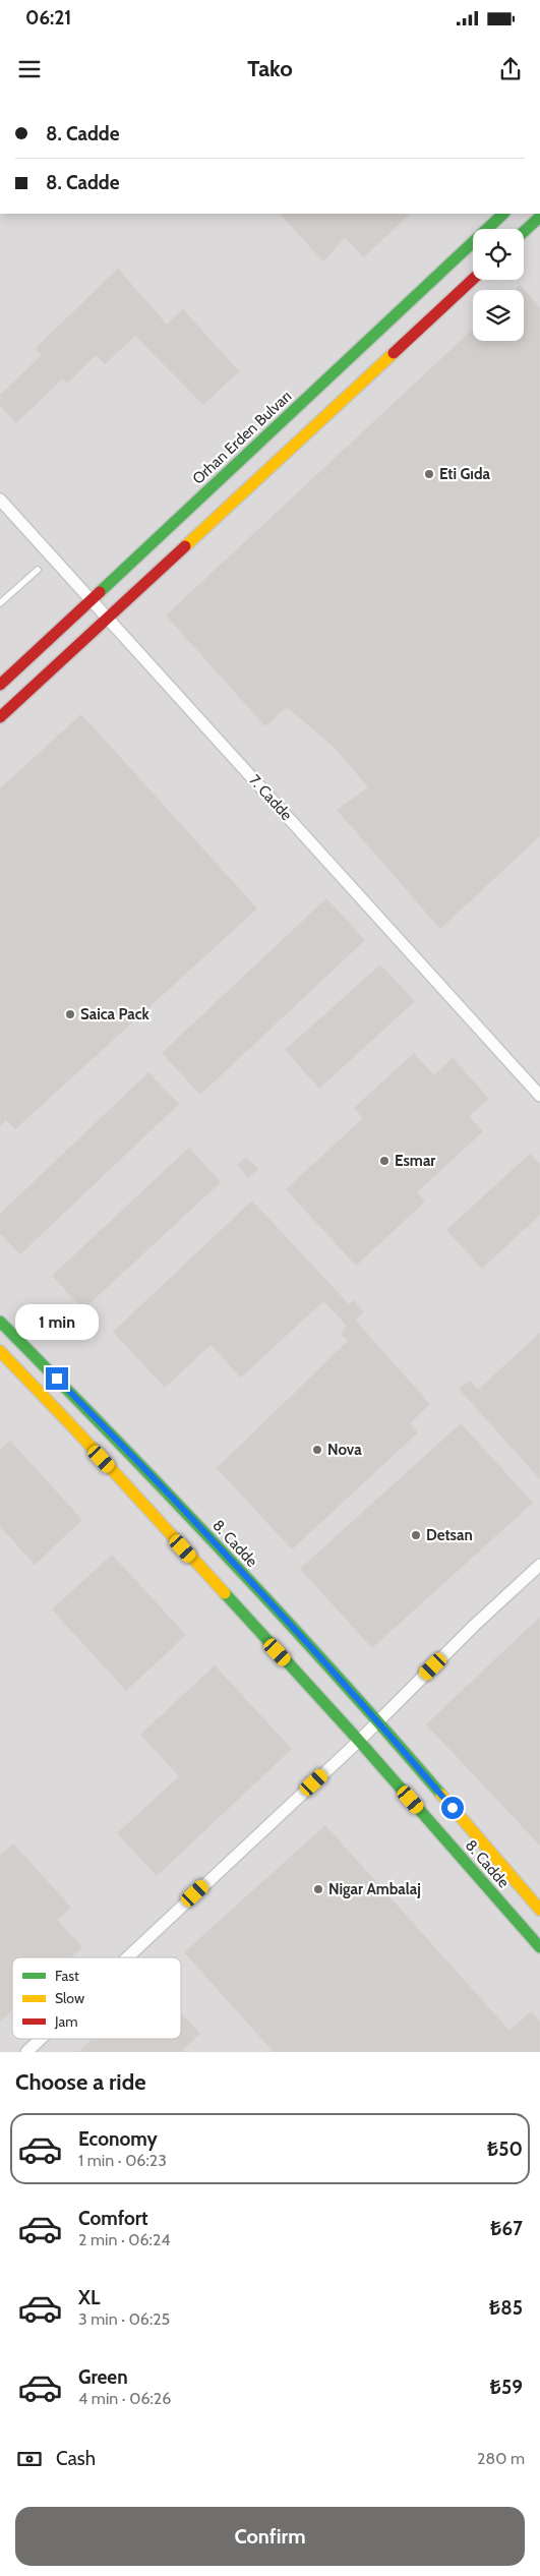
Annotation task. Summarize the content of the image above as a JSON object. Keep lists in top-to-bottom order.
{
  "streets": {
    "street": ["Orhan Erden Bulvarı", "7. Cadde", "8. Cadde"]
  },
  "crossings": [
    ["Orhan Erden Bulvarı", "7. Cadde"]
  ],
  "places": [
    "Eti Gıda",
    "Saica Pack",
    "Esmar",
    "Nova",
    "Detsan",
    "Nigar Ambalaj"
  ],
  "legend": ["Fast", "Slow", "Jam"],
  "page": {
    "status": "06:21",
    "header": "Tako",
    "banner": ["8. Cadde", "8. Cadde"],
    "bubble": "1 min",
    "heading": "Choose a ride",
    "list": [
      {
        "name": "Economy",
        "note": "1 min · 06:23",
        "value": "₺50"
      },
      {
        "name": "Comfort",
        "note": "2 min · 06:24",
        "value": "₺67"
      },
      {
        "name": "XL",
        "note": "3 min · 06:25",
        "value": "₺85"
      },
      {
        "name": "Green",
        "note": "4 min · 06:26",
        "value": "₺59"
      }
    ],
    "pay": ["Cash", "280 m"],
    "buttons": "Confirm"
  }
}
